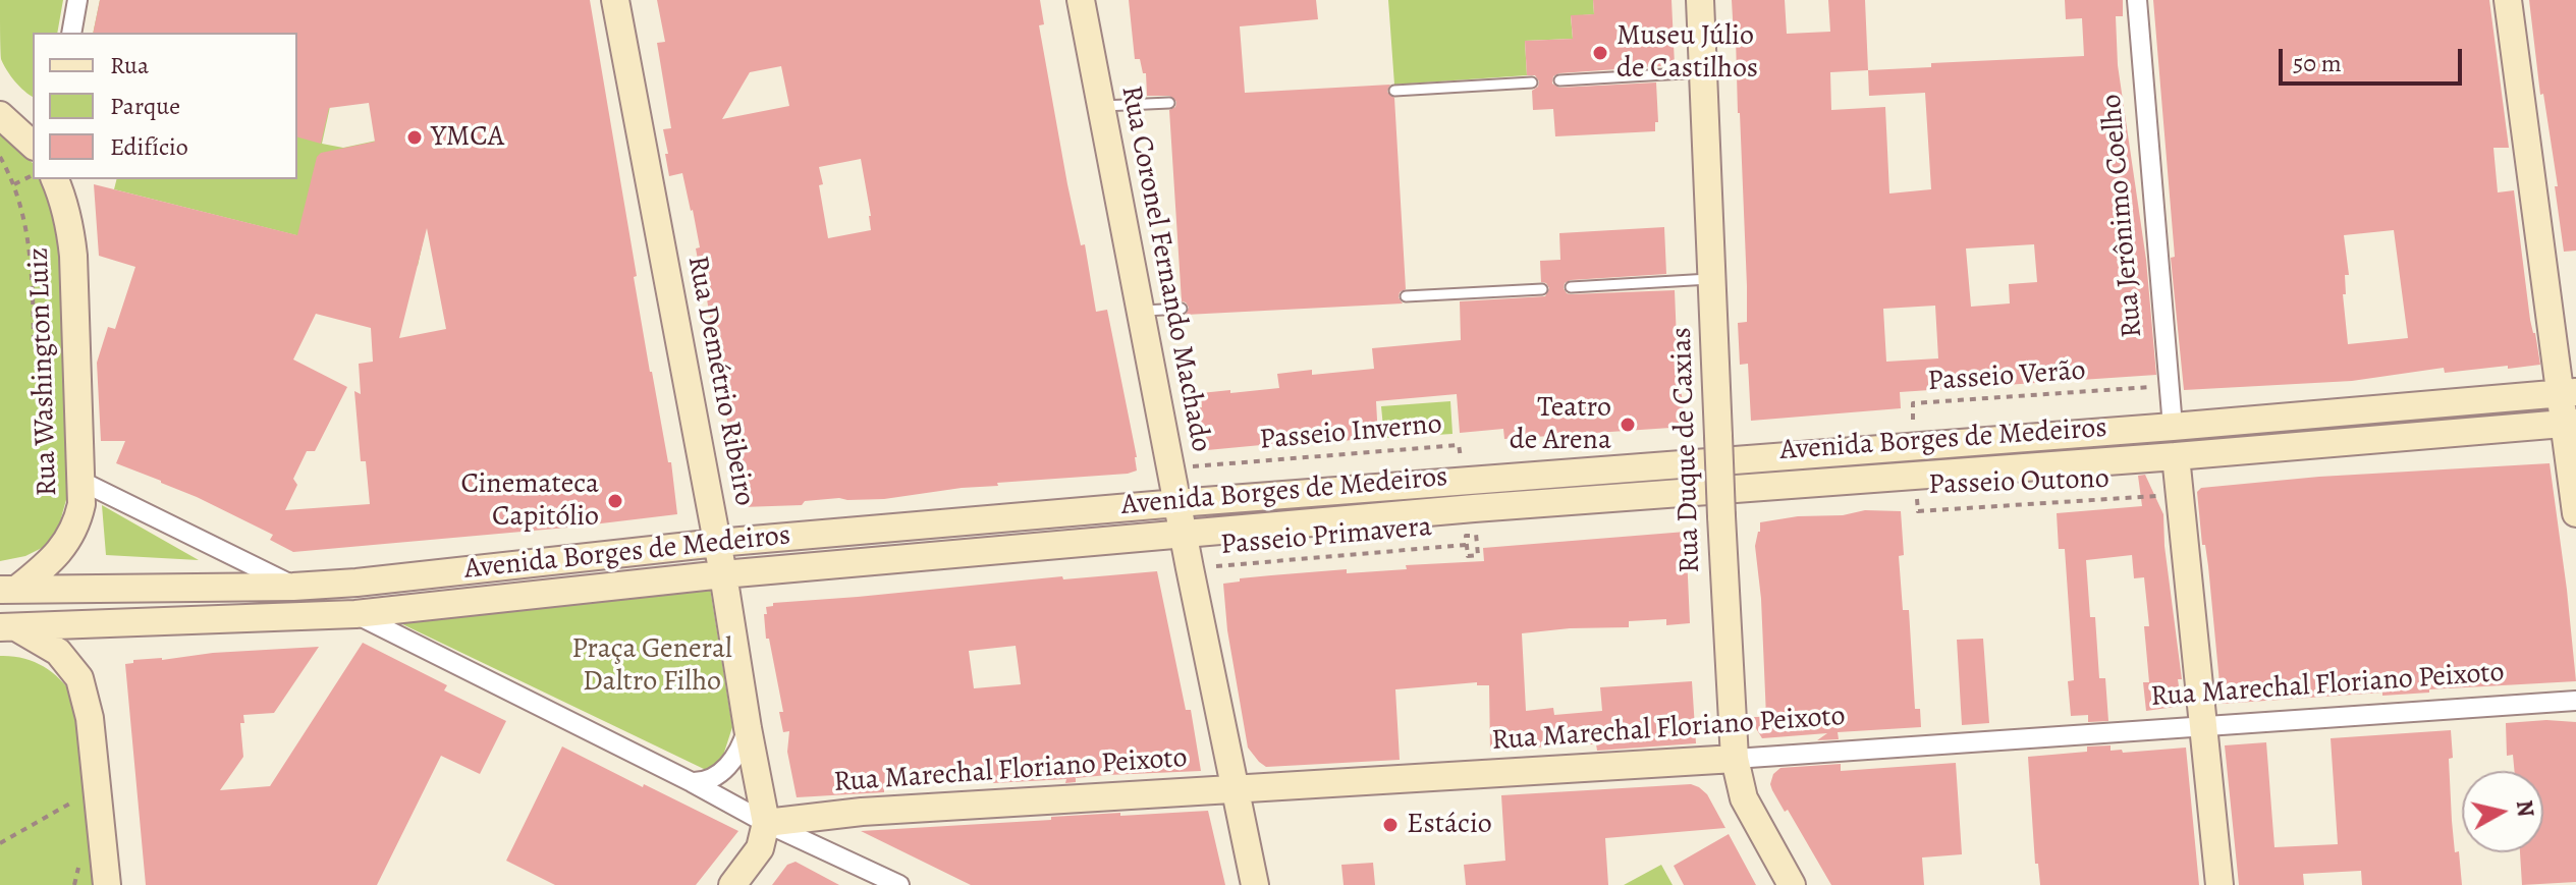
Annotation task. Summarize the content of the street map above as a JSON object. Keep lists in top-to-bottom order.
{
  "streets": {
    "main road": [
      "Rua Coronel Fernando Machado",
      "Rua Washington Luiz",
      "Rua Demétrio Ribeiro",
      "Avenida Borges de Medeiros",
      "Rua Duque de Caxias",
      "Rua Marechal Floriano Peixoto"
    ],
    "street": ["Rua Jerônimo Coelho"],
    "path": [
      "Passeio Verão",
      "Passeio Inverno",
      "Passeio Outono",
      "Passeio Primavera"
    ]
  },
  "crossings": [
    ["Rua Jerônimo Coelho", "Passeio Verão"],
    ["Rua Jerônimo Coelho", "Avenida Borges de Medeiros"],
    ["Rua Coronel Fernando Machado", "Passeio Inverno"],
    ["Rua Coronel Fernando Machado", "Avenida Borges de Medeiros"],
    ["Rua Coronel Fernando Machado", "Passeio Primavera"],
    ["Rua Coronel Fernando Machado", "Rua Marechal Floriano Peixoto"],
    ["Rua Washington Luiz", "Avenida Borges de Medeiros"],
    ["Rua Demétrio Ribeiro", "Avenida Borges de Medeiros"],
    ["Rua Demétrio Ribeiro", "Rua Marechal Floriano Peixoto"],
    ["Avenida Borges de Medeiros", "Passeio Primavera"],
    ["Rua Duque de Caxias", "Rua Marechal Floriano Peixoto"]
  ],
  "parks": ["Praça General Daltro Filho"],
  "places": [
    "Museu Júlio de Castilhos",
    "YMCA",
    "Teatro de Arena",
    "Cinemateca Capitólio",
    "Estácio"
  ],
  "legend": ["Rua", "Parque", "Edifício"],
  "scale_bar": "50 m",
  "north": "right"
}
